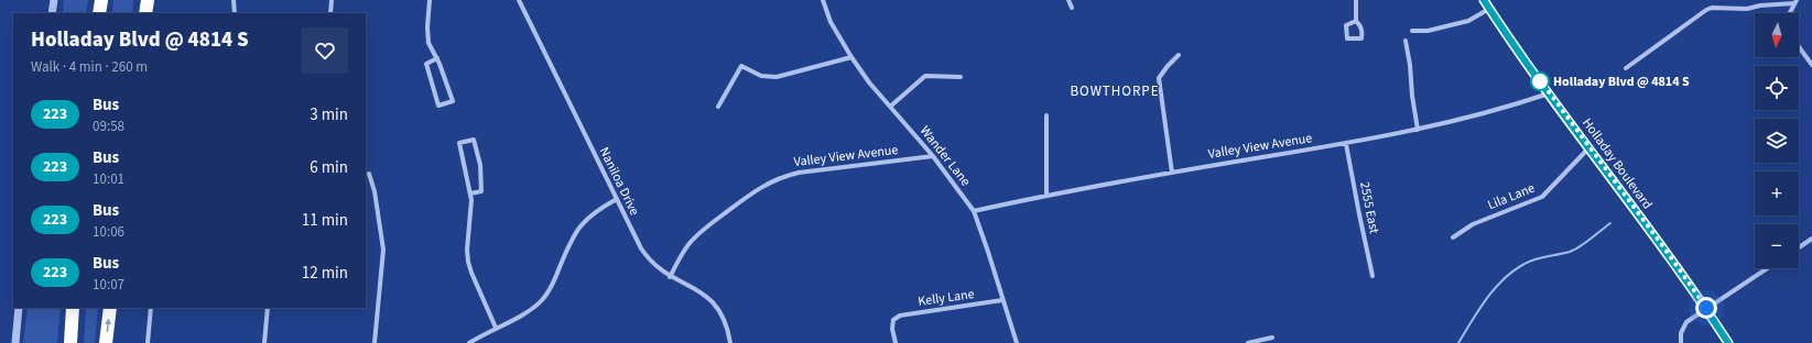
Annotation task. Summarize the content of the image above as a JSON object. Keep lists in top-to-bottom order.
{
  "streets": {
    "main road": ["Holladay Boulevard"],
    "street": [
      "Valley View Avenue",
      "Wander Lane",
      "Naniloa Drive",
      "Lila Lane",
      "2555 East",
      "Kelly Lane"
    ]
  },
  "crossings": [
    ["Valley View Avenue", "Wander Lane"],
    ["Valley View Avenue", "Holladay Boulevard"],
    ["Valley View Avenue", "Naniloa Drive"],
    ["Valley View Avenue", "2555 East"],
    ["Wander Lane", "Kelly Lane"],
    ["Holladay Boulevard", "Lila Lane"]
  ],
  "districts": ["BOWTHORPE"],
  "places": ["Holladay Blvd @ 4814 S"],
  "lines": ["bus line 223"],
  "north": "bottom",
  "page": {
    "map_buttons": ["+", "−"],
    "heading": ["Holladay Blvd @ 4814 S", "Walk · 4 min · 260 m"],
    "list": [
      {
        "mark": "223",
        "name": "Bus",
        "note": "09:58",
        "value": "3 min"
      },
      {
        "mark": "223",
        "name": "Bus",
        "note": "10:01",
        "value": "6 min"
      },
      {
        "mark": "223",
        "name": "Bus",
        "note": "10:06",
        "value": "11 min"
      },
      {
        "mark": "223",
        "name": "Bus",
        "note": "10:07",
        "value": "12 min"
      }
    ]
  }
}
